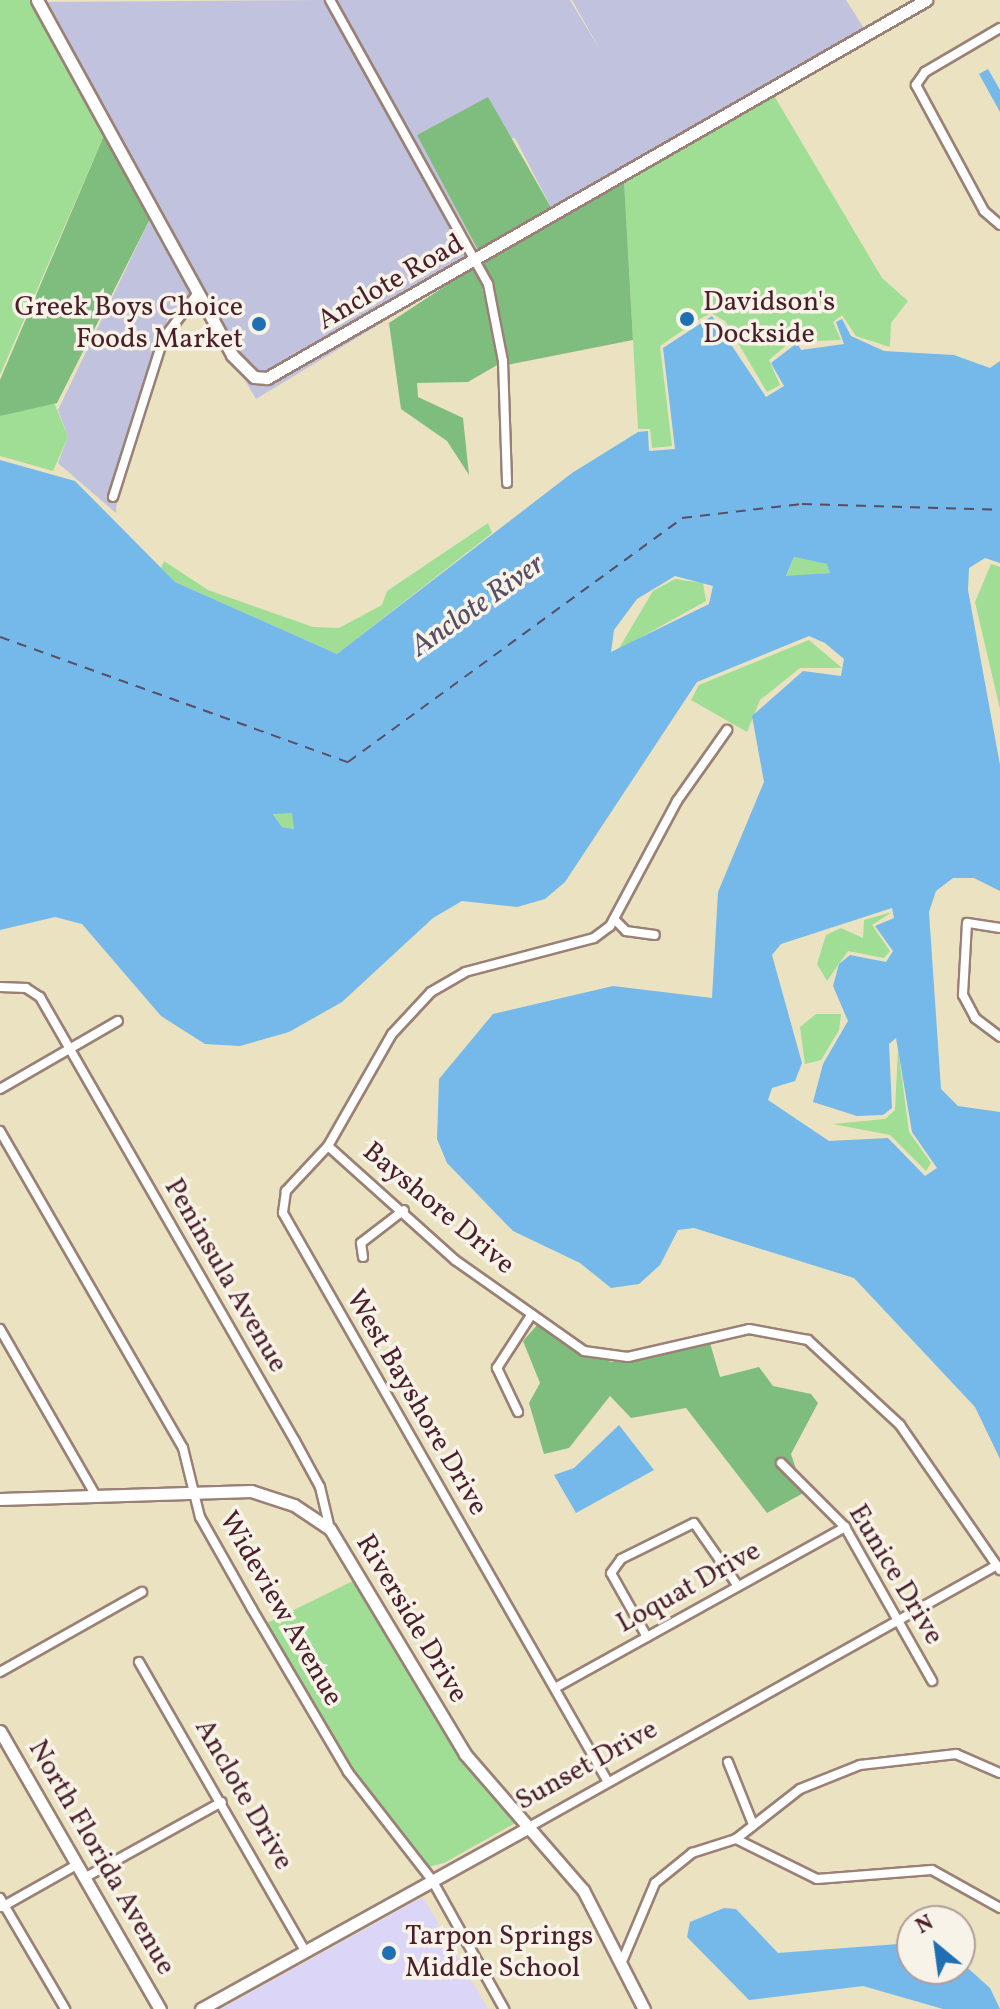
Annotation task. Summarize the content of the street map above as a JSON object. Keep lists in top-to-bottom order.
{
  "streets": {
    "street": [
      "Anclote Road",
      "Bayshore Drive",
      "Peninsula Avenue",
      "West Bayshore Drive",
      "Eunice Drive",
      "Loquat Drive",
      "Wideview Avenue",
      "Riverside Drive",
      "Sunset Drive",
      "Anclote Drive",
      "North Florida Avenue"
    ]
  },
  "crossings": [
    ["Bayshore Drive", "West Bayshore Drive"],
    ["Bayshore Drive", "Sunset Drive"],
    ["Peninsula Avenue", "Riverside Drive"],
    ["West Bayshore Drive", "Loquat Drive"],
    ["West Bayshore Drive", "Sunset Drive"],
    ["Eunice Drive", "Loquat Drive"],
    ["Eunice Drive", "Sunset Drive"],
    ["Wideview Avenue", "Riverside Drive"],
    ["Wideview Avenue", "Sunset Drive"],
    ["Riverside Drive", "Sunset Drive"],
    ["Sunset Drive", "Anclote Drive"]
  ],
  "water": ["Anclote River"],
  "places": ["Davidson's Dockside", "Greek Boys Choice Foods Market", "Tarpon Springs Middle School"],
  "north": "top left"
}
